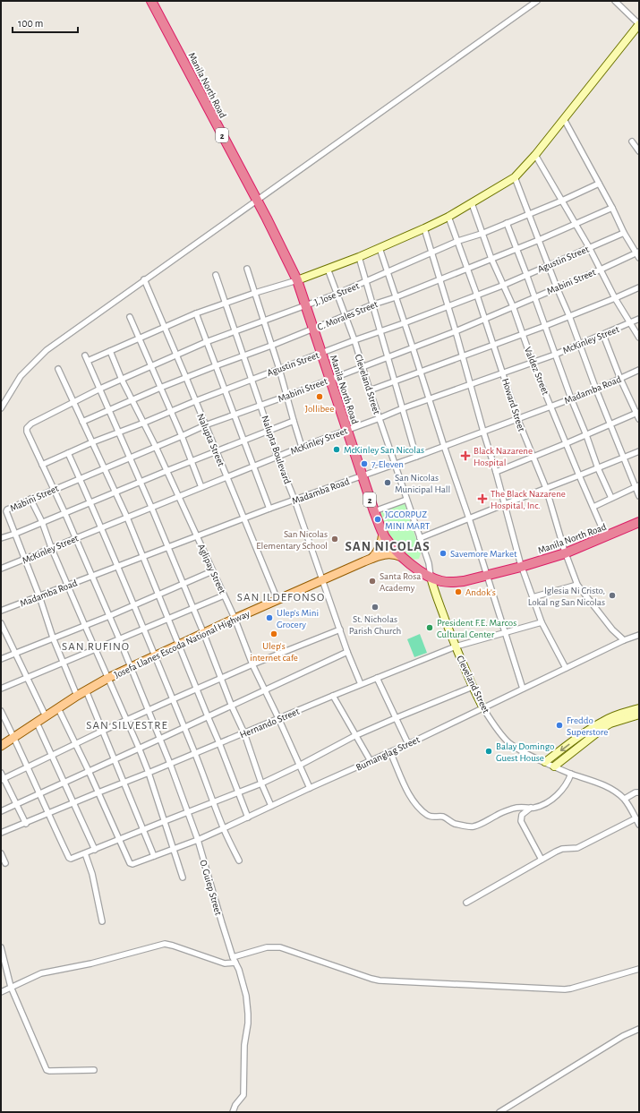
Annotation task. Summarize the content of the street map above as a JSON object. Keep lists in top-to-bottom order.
{
  "streets": {
    "highway": ["Manila North Road", "2"],
    "main road": ["Cleveland Street", "Josefa Llanes Escoda National Highway"],
    "street": [
      "Agustin Street",
      "Mabini Street",
      "J. Jose Street",
      "C. Morales Street",
      "McKinley Street",
      "Valdez Street",
      "Madamba Road",
      "Howard Street",
      "Nalupta Street",
      "Nalupta Boulevard",
      "Aglipay Street",
      "Hernando Street",
      "Bumanglag Street",
      "O. Guiep Street"
    ]
  },
  "crossings": [
    ["Manila North Road", "Agustin Street"],
    ["Manila North Road", "Mabini Street"],
    ["Manila North Road", "J. Jose Street"],
    ["Manila North Road", "C. Morales Street"],
    ["Manila North Road", "McKinley Street"],
    ["Manila North Road", "Valdez Street"],
    ["Manila North Road", "Cleveland Street"],
    ["Manila North Road", "Madamba Road"],
    ["Manila North Road", "Howard Street"],
    ["Manila North Road", "Josefa Llanes Escoda National Highway"],
    ["Agustin Street", "J. Jose Street"],
    ["Agustin Street", "Valdez Street"],
    ["Agustin Street", "Cleveland Street"],
    ["Agustin Street", "Howard Street"],
    ["Agustin Street", "Nalupta Street"],
    ["Agustin Street", "Nalupta Boulevard"],
    ["Agustin Street", "Aglipay Street"],
    ["Agustin Street", "O. Guiep Street"],
    ["Mabini Street", "Valdez Street"],
    ["Mabini Street", "Cleveland Street"],
    ["Mabini Street", "Howard Street"],
    ["Mabini Street", "Nalupta Street"],
    ["Mabini Street", "Nalupta Boulevard"],
    ["Mabini Street", "Aglipay Street"],
    ["Mabini Street", "O. Guiep Street"],
    ["J. Jose Street", "Valdez Street"],
    ["J. Jose Street", "Cleveland Street"],
    ["J. Jose Street", "Howard Street"],
    ["J. Jose Street", "Nalupta Street"],
    ["J. Jose Street", "Nalupta Boulevard"],
    ["J. Jose Street", "Aglipay Street"],
    ["J. Jose Street", "O. Guiep Street"],
    ["C. Morales Street", "Valdez Street"],
    ["C. Morales Street", "Cleveland Street"],
    ["C. Morales Street", "Howard Street"],
    ["C. Morales Street", "Nalupta Street"],
    ["C. Morales Street", "Nalupta Boulevard"],
    ["C. Morales Street", "Aglipay Street"],
    ["McKinley Street", "Valdez Street"],
    ["McKinley Street", "Cleveland Street"],
    ["McKinley Street", "Howard Street"],
    ["McKinley Street", "Nalupta Street"],
    ["McKinley Street", "Nalupta Boulevard"],
    ["McKinley Street", "Aglipay Street"],
    ["McKinley Street", "O. Guiep Street"],
    ["Valdez Street", "Madamba Road"],
    ["Cleveland Street", "Madamba Road"],
    ["Cleveland Street", "Hernando Street"],
    ["Cleveland Street", "Bumanglag Street"],
    ["Madamba Road", "Howard Street"],
    ["Madamba Road", "Nalupta Street"],
    ["Madamba Road", "Nalupta Boulevard"],
    ["Madamba Road", "Aglipay Street"],
    ["Madamba Road", "O. Guiep Street"],
    ["Howard Street", "Bumanglag Street"],
    ["Nalupta Street", "Josefa Llanes Escoda National Highway"],
    ["Nalupta Boulevard", "Josefa Llanes Escoda National Highway"],
    ["Nalupta Boulevard", "Hernando Street"],
    ["Aglipay Street", "Josefa Llanes Escoda National Highway"],
    ["Aglipay Street", "Hernando Street"],
    ["Aglipay Street", "Bumanglag Street"],
    ["Josefa Llanes Escoda National Highway", "O. Guiep Street"],
    ["Hernando Street", "O. Guiep Street"],
    ["Bumanglag Street", "O. Guiep Street"]
  ],
  "districts": [
    "SAN NICOLAS",
    "SAN ILDEFONSO",
    "SAN RUFINO",
    "SAN SILVESTRE"
  ],
  "places": {
    "other": [
      "Jollibee",
      "McKinley San Nicolas",
      "7-Eleven",
      "San Nicolas Municipal Hall",
      "JGCORPUZ MINI MART",
      "San Nicolas Elementary School",
      "Savemore Market",
      "Santa Rosa Academy",
      "Andok's",
      "Iglesia Ni Cristo, Lokal ng San Nicolas",
      "St. Nicholas Parish Church",
      "Ulep's Mini Grocery",
      "President F.E. Marcos Cultural Center",
      "Ulep's internet cafe",
      "Freddo Superstore",
      "Balay Domingo Guest House"
    ],
    "health": ["Black Nazarene Hospital", "The Black Nazarene Hospital, Inc."]
  },
  "scale_bar": "100 m"
}
